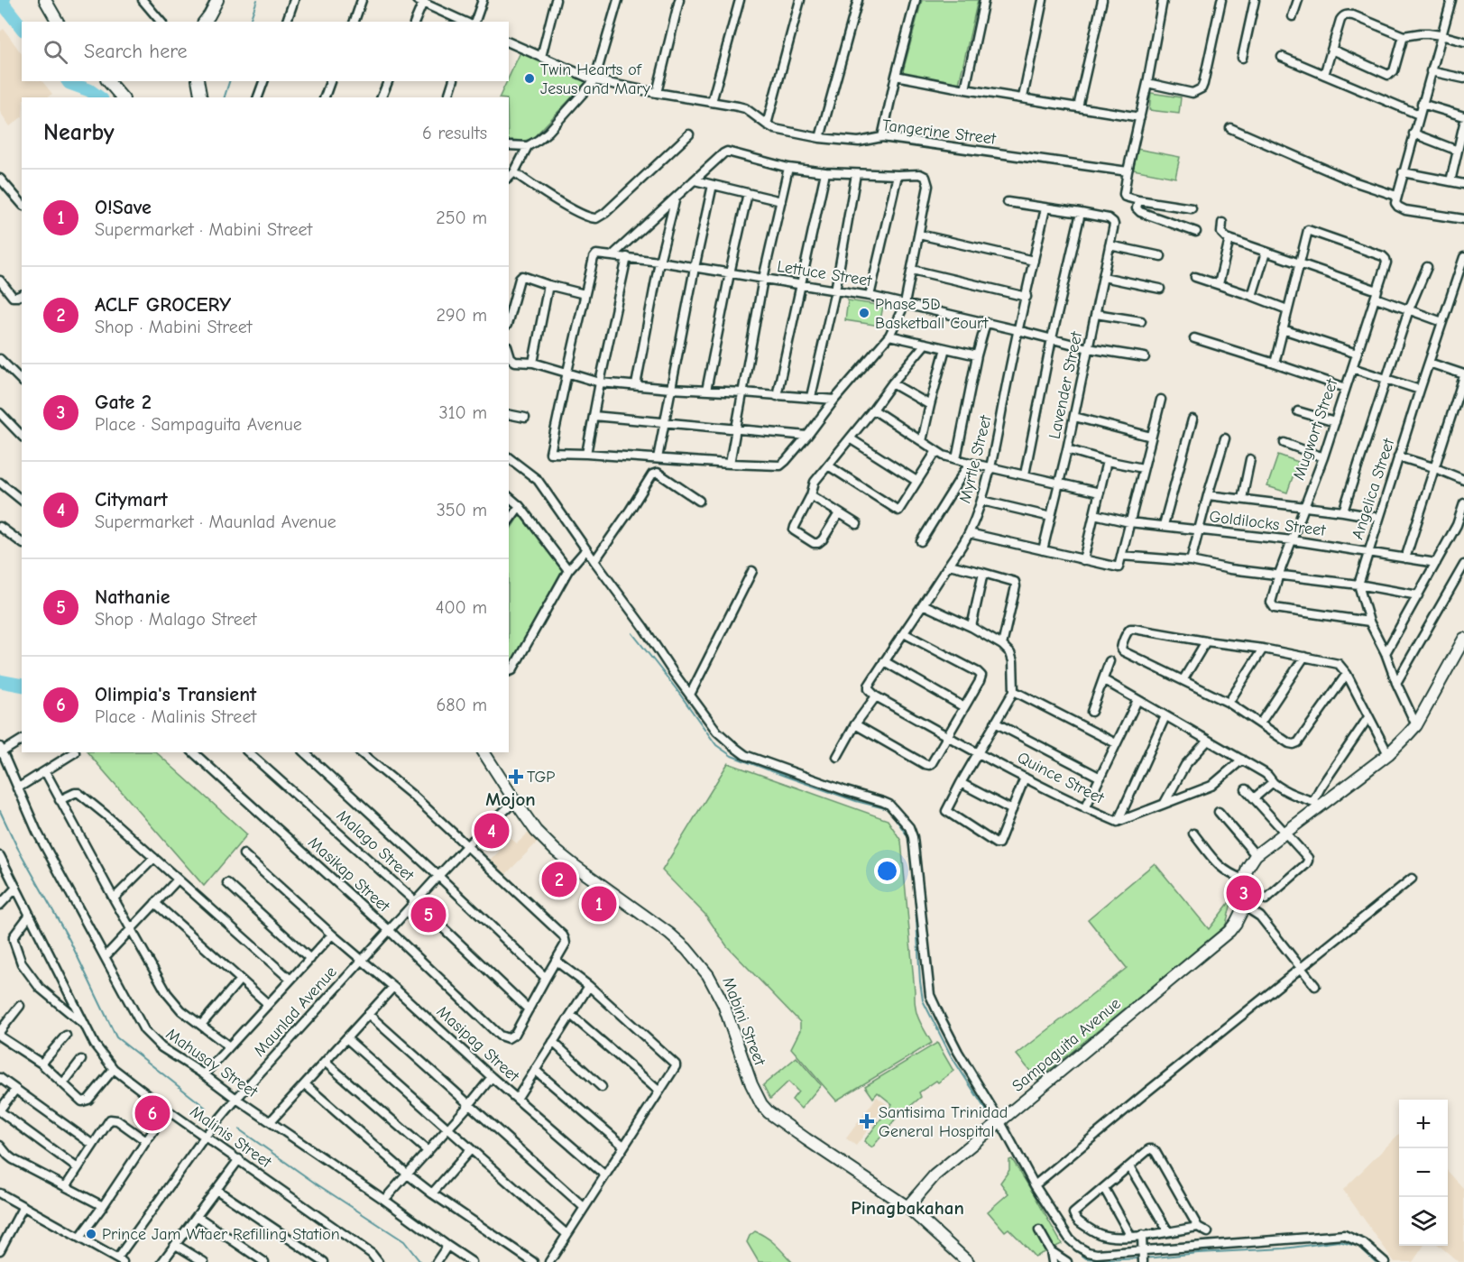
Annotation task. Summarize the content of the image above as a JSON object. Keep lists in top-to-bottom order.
{
  "streets": {
    "main road": ["Mabini Street", "Sampaguita Avenue"],
    "street": [
      "Tangerine Street",
      "Lettuce Street",
      "Lavender Street",
      "Mugwort Street",
      "Myrtle Street",
      "Angelica Street",
      "Goldilocks Street",
      "Quince Street",
      "Malago Street",
      "Masikap Street",
      "Maunlad Avenue",
      "Masipag Street",
      "Mahusay Street",
      "Malinis Street"
    ]
  },
  "crossings": [
    ["Lettuce Street", "Lavender Street"],
    ["Lettuce Street", "Myrtle Street"],
    ["Mugwort Street", "Goldilocks Street"],
    ["Myrtle Street", "Quince Street"],
    ["Angelica Street", "Goldilocks Street"],
    ["Malago Street", "Masikap Street"],
    ["Malago Street", "Maunlad Avenue"],
    ["Masikap Street", "Maunlad Avenue"],
    ["Maunlad Avenue", "Mabini Street"],
    ["Maunlad Avenue", "Masipag Street"],
    ["Maunlad Avenue", "Mahusay Street"],
    ["Maunlad Avenue", "Malinis Street"],
    ["Mabini Street", "Sampaguita Avenue"]
  ],
  "districts": ["Mojon", "Pinagbakahan"],
  "places": {
    "other": ["Twin Hearts of Jesus and Mary", "Phase 5D Basketball Court", "Prince Jam Wtaer Refilling Station"],
    "health": ["TGP", "Santisima Trinidad General Hospital"]
  },
  "page": {
    "search": "Search here",
    "heading": ["Nearby", "6 results"],
    "list": [
      {
        "mark": "1",
        "name": "O!Save",
        "note": "Supermarket · Mabini Street",
        "value": "250 m"
      },
      {
        "mark": "2",
        "name": "ACLF GROCERY",
        "note": "Shop · Mabini Street",
        "value": "290 m"
      },
      {
        "mark": "3",
        "name": "Gate 2",
        "note": "Place · Sampaguita Avenue",
        "value": "310 m"
      },
      {
        "mark": "4",
        "name": "Citymart",
        "note": "Supermarket · Maunlad Avenue",
        "value": "350 m"
      },
      {
        "mark": "5",
        "name": "Nathanie",
        "note": "Shop · Malago Street",
        "value": "400 m"
      },
      {
        "mark": "6",
        "name": "Olimpia's Transient",
        "note": "Place · Malinis Street",
        "value": "680 m"
      }
    ],
    "pins": [
      "4",
      "2",
      "3",
      "1",
      "5",
      "6"
    ],
    "map_buttons": ["+", "−"]
  }
}
